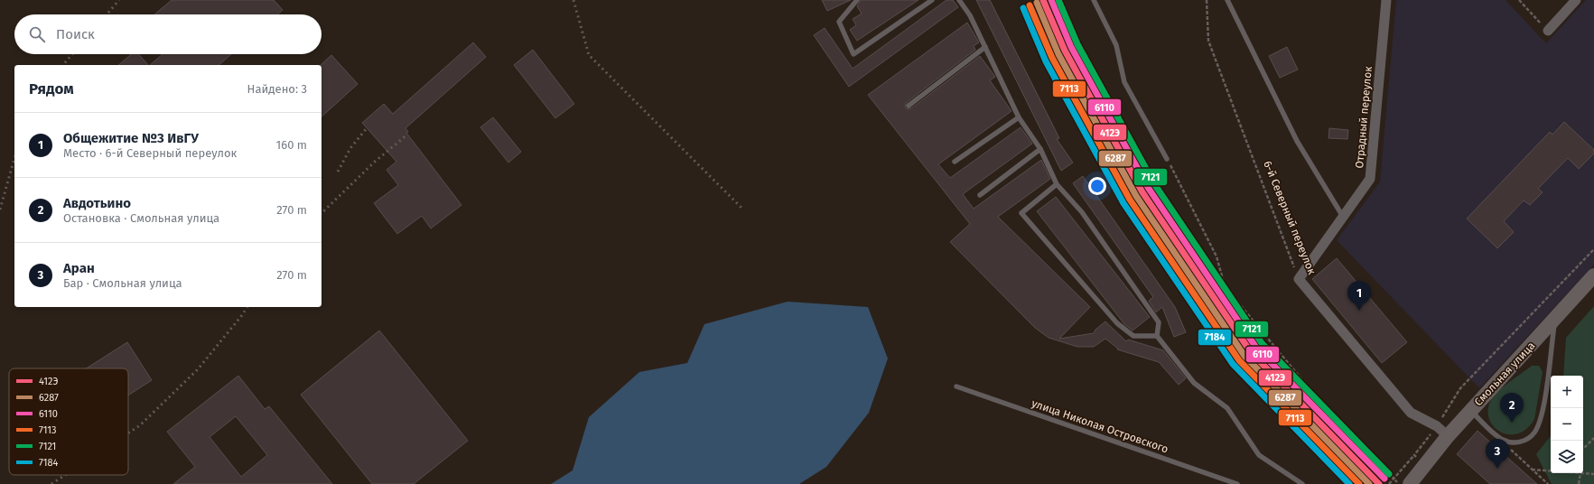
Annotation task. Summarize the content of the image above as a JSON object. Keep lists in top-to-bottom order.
{
  "streets": {
    "main road": ["Смольная улица"],
    "street": ["Отрадный переулок", "6-й Северный переулок"],
    "lane": ["улица Николая Островского"]
  },
  "crossings": [
    ["Отрадный переулок", "6-й Северный переулок"],
    ["6-й Северный переулок", "Смольная улица"]
  ],
  "lines": [
    "transit line 412Э",
    "transit line 6110",
    "transit line 7121",
    "transit line 6287",
    "transit line 7113",
    "transit line 7184"
  ],
  "legend": [
    "412Э",
    "6287",
    "6110",
    "7113",
    "7121",
    "7184"
  ],
  "page": {
    "search": "Поиск",
    "heading": ["Рядом", "Найдено: 3"],
    "list": [
      {
        "mark": "1",
        "name": "Общежитие №3 ИвГУ",
        "note": "Место · 6-й Северный переулок",
        "value": "160 m"
      },
      {
        "mark": "2",
        "name": "Авдотьино",
        "note": "Остановка · Смольная улица",
        "value": "270 m"
      },
      {
        "mark": "3",
        "name": "Аран",
        "note": "Бар · Смольная улица",
        "value": "270 m"
      }
    ],
    "pins": ["1", "2", "3"],
    "map_buttons": ["+", "−"]
  }
}
